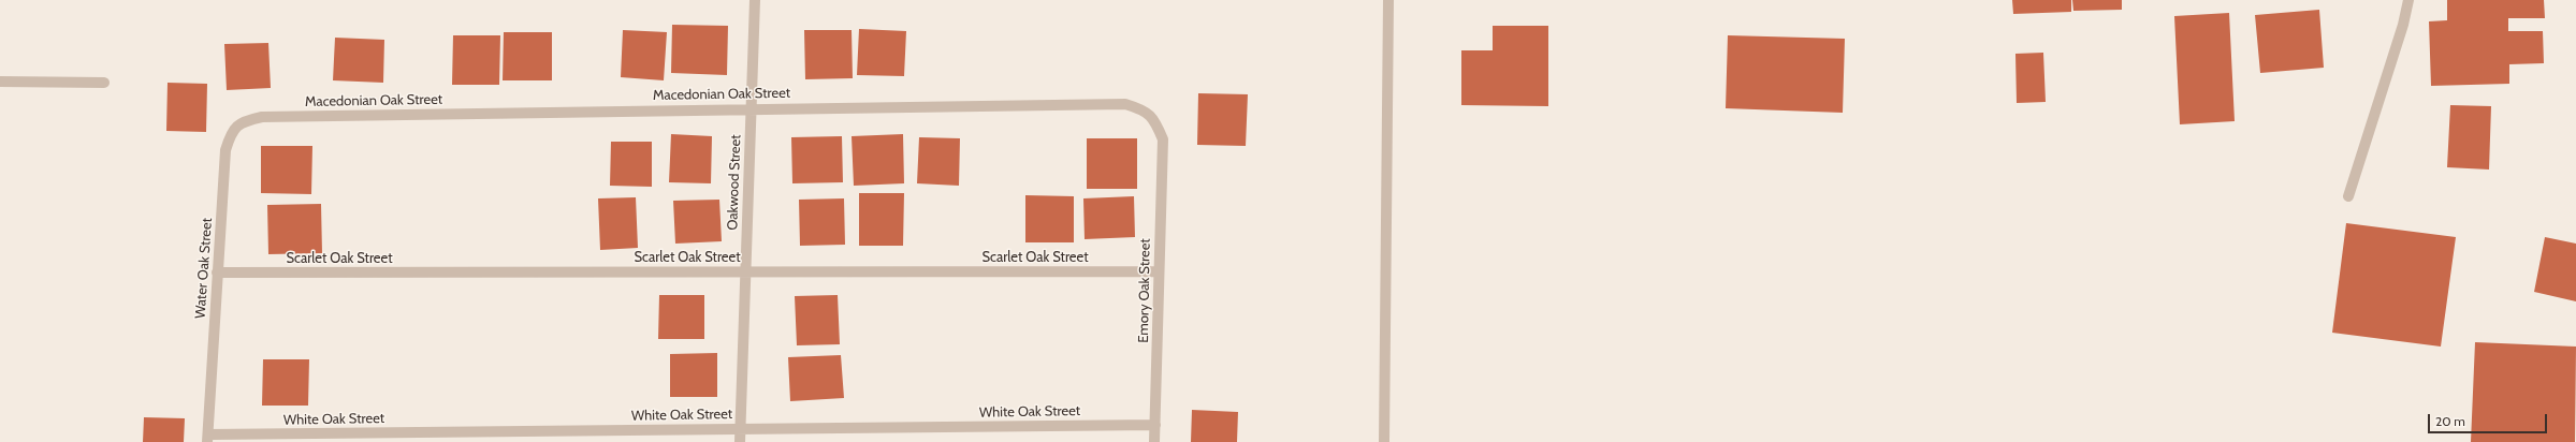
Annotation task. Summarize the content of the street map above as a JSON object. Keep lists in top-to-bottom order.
{
  "streets": {
    "street": [
      "Macedonian Oak Street",
      "Oakwood Street",
      "Scarlet Oak Street",
      "Water Oak Street",
      "Emory Oak Street",
      "White Oak Street"
    ]
  },
  "crossings": [
    ["Macedonian Oak Street", "Oakwood Street"],
    ["Macedonian Oak Street", "Water Oak Street"],
    ["Macedonian Oak Street", "Emory Oak Street"],
    ["Oakwood Street", "Scarlet Oak Street"],
    ["Oakwood Street", "White Oak Street"],
    ["Scarlet Oak Street", "Water Oak Street"],
    ["Scarlet Oak Street", "Emory Oak Street"],
    ["Water Oak Street", "White Oak Street"],
    ["Emory Oak Street", "White Oak Street"]
  ],
  "scale_bar": "20 m"
}
